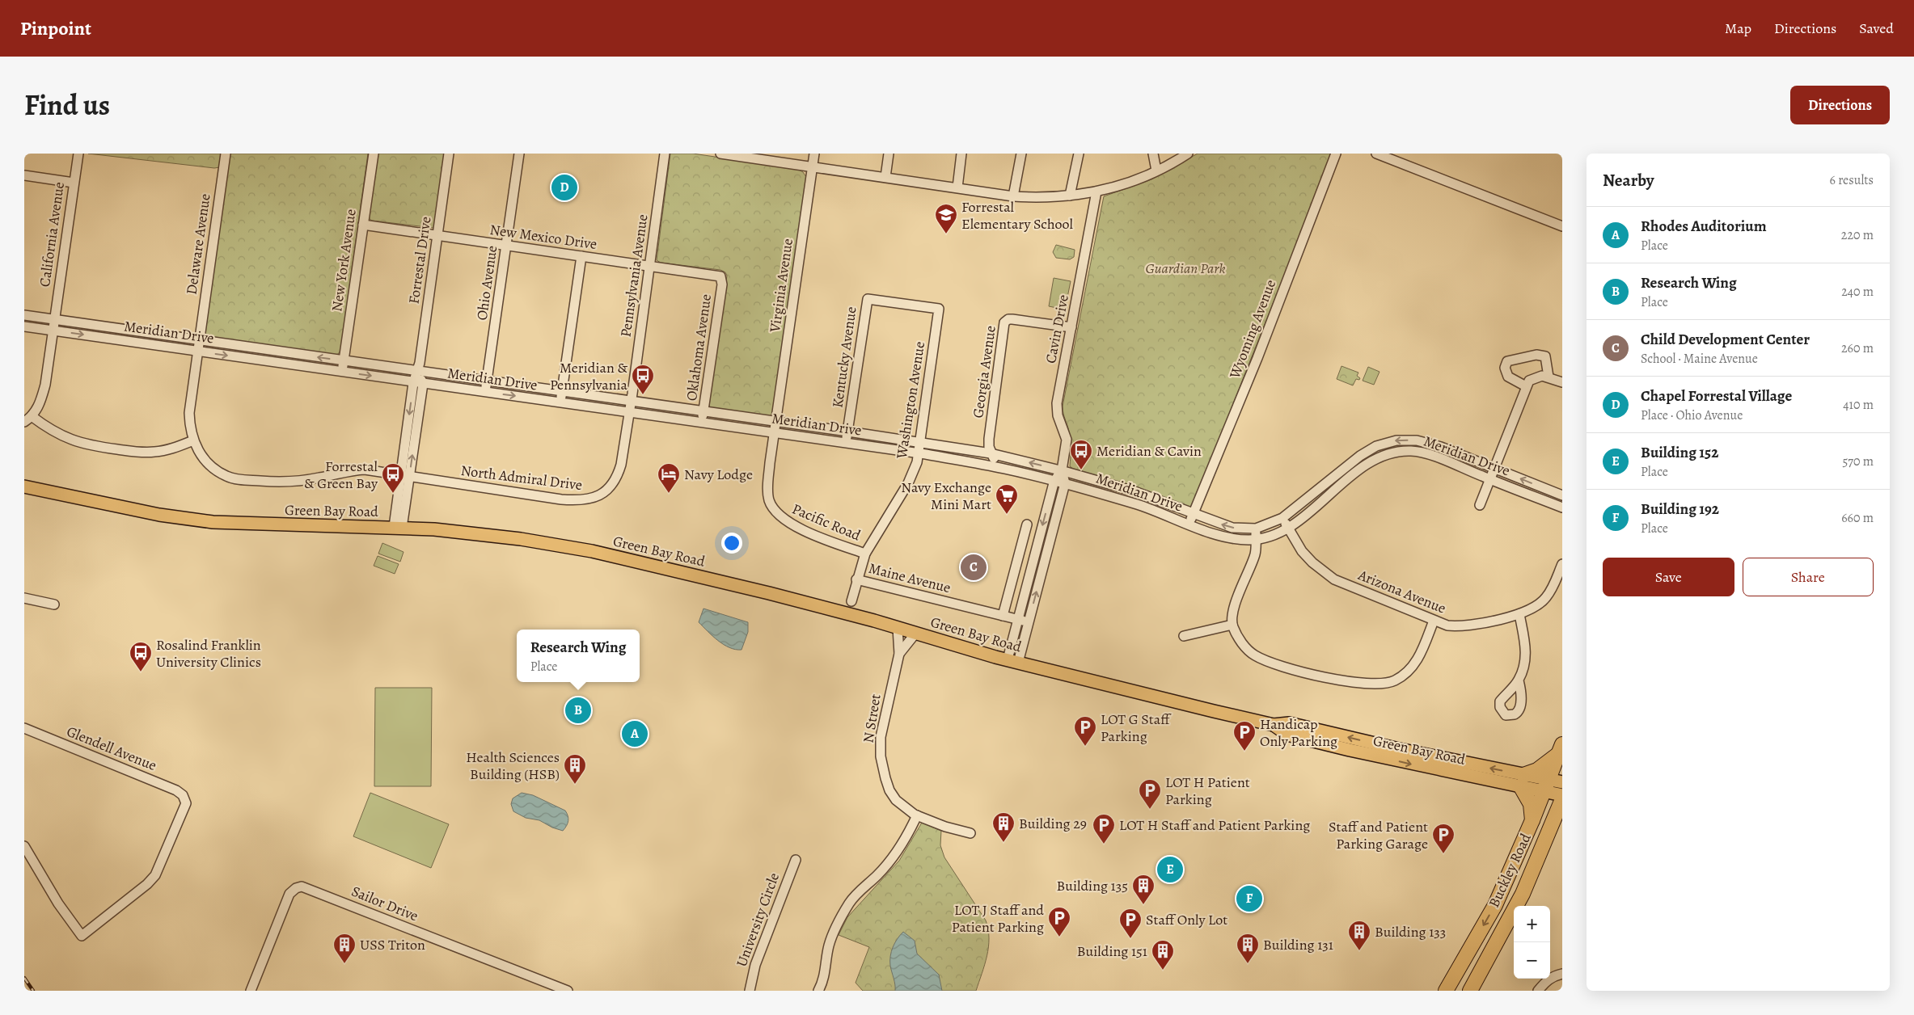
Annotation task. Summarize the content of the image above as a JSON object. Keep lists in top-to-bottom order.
{
  "streets": {
    "highway": ["Buckley Road"],
    "main road": ["Green Bay Road"],
    "street": [
      "California Avenue",
      "New Mexico Drive",
      "Delaware Avenue",
      "New York Avenue",
      "Forrestal Drive",
      "Pennsylvania Avenue",
      "Ohio Avenue",
      "Virginia Avenue",
      "Cavin Drive",
      "Wyoming Avenue",
      "Meridian Drive",
      "Oklahoma Avenue",
      "Kentucky Avenue",
      "Georgia Avenue",
      "Washington Avenue",
      "North Admiral Drive",
      "Pacific Road",
      "Maine Avenue",
      "Arizona Avenue",
      "N Street",
      "Glendell Avenue",
      "Sailor Drive",
      "University Circle"
    ]
  },
  "crossings": [
    ["California Avenue", "Meridian Drive"],
    ["New Mexico Drive", "New York Avenue"],
    ["New Mexico Drive", "Forrestal Drive"],
    ["New Mexico Drive", "Pennsylvania Avenue"],
    ["New Mexico Drive", "Ohio Avenue"],
    ["New Mexico Drive", "Oklahoma Avenue"],
    ["Delaware Avenue", "Meridian Drive"],
    ["Delaware Avenue", "North Admiral Drive"],
    ["New York Avenue", "Meridian Drive"],
    ["Forrestal Drive", "Meridian Drive"],
    ["Forrestal Drive", "North Admiral Drive"],
    ["Forrestal Drive", "Green Bay Road"],
    ["Pennsylvania Avenue", "Meridian Drive"],
    ["Pennsylvania Avenue", "North Admiral Drive"],
    ["Ohio Avenue", "Meridian Drive"],
    ["Virginia Avenue", "Meridian Drive"],
    ["Virginia Avenue", "Pacific Road"],
    ["Cavin Drive", "Meridian Drive"],
    ["Cavin Drive", "Georgia Avenue"],
    ["Cavin Drive", "Green Bay Road"],
    ["Cavin Drive", "Maine Avenue"],
    ["Wyoming Avenue", "Meridian Drive"],
    ["Meridian Drive", "Oklahoma Avenue"],
    ["Meridian Drive", "Kentucky Avenue"],
    ["Meridian Drive", "Georgia Avenue"],
    ["Meridian Drive", "Washington Avenue"],
    ["Meridian Drive", "North Admiral Drive"],
    ["Meridian Drive", "Pacific Road"],
    ["Meridian Drive", "Arizona Avenue"],
    ["Kentucky Avenue", "Washington Avenue"],
    ["Washington Avenue", "Pacific Road"],
    ["Washington Avenue", "Maine Avenue"],
    ["Green Bay Road", "N Street"],
    ["Green Bay Road", "Buckley Road"]
  ],
  "parks": ["Guardian Park"],
  "places": {
    "school or university": ["Forrestal Elementary School"],
    "bus stop": [
      "Meridian & Pennsylvania",
      "Meridian & Cavin",
      "Forrestal & Green Bay",
      "Rosalind Franklin University Clinics"
    ],
    "hotel": ["Navy Lodge"],
    "supermarket": ["Navy Exchange Mini Mart"],
    "parking": [
      "LOT G Staff Parking",
      "Handicap Only Parking",
      "LOT H Patient Parking",
      "LOT H Staff and Patient Parking",
      "Staff and Patient Parking Garage",
      "LOT J Staff and Patient Parking",
      "Staff Only Lot"
    ],
    "building": [
      "Health Sciences Building (HSB)",
      "Building 29",
      "Building 135",
      "Building 133",
      "USS Triton",
      "Building 131",
      "Building 151"
    ]
  },
  "page": {
    "header": "Pinpoint",
    "nav": ["Map", "Directions", "Saved"],
    "title": "Find us",
    "buttons": [
      "Directions",
      ["Save", "Share"]
    ],
    "heading": ["Nearby", "6 results"],
    "pins": [
      "D",
      "C",
      "B",
      "A",
      "E",
      "F"
    ],
    "list": [
      {
        "mark": "A",
        "name": "Rhodes Auditorium",
        "note": "Place",
        "value": "220 m"
      },
      {
        "mark": "B",
        "name": "Research Wing",
        "note": "Place",
        "value": "240 m"
      },
      {
        "mark": "C",
        "name": "Child Development Center",
        "note": "School · Maine Avenue",
        "value": "260 m"
      },
      {
        "mark": "D",
        "name": "Chapel Forrestal Village",
        "note": "Place · Ohio Avenue",
        "value": "410 m"
      },
      {
        "mark": "E",
        "name": "Building 152",
        "note": "Place",
        "value": "570 m"
      },
      {
        "mark": "F",
        "name": "Building 192",
        "note": "Place",
        "value": "660 m"
      }
    ],
    "popup": ["Research Wing", "Place"],
    "map_buttons": ["+", "−"]
  }
}
